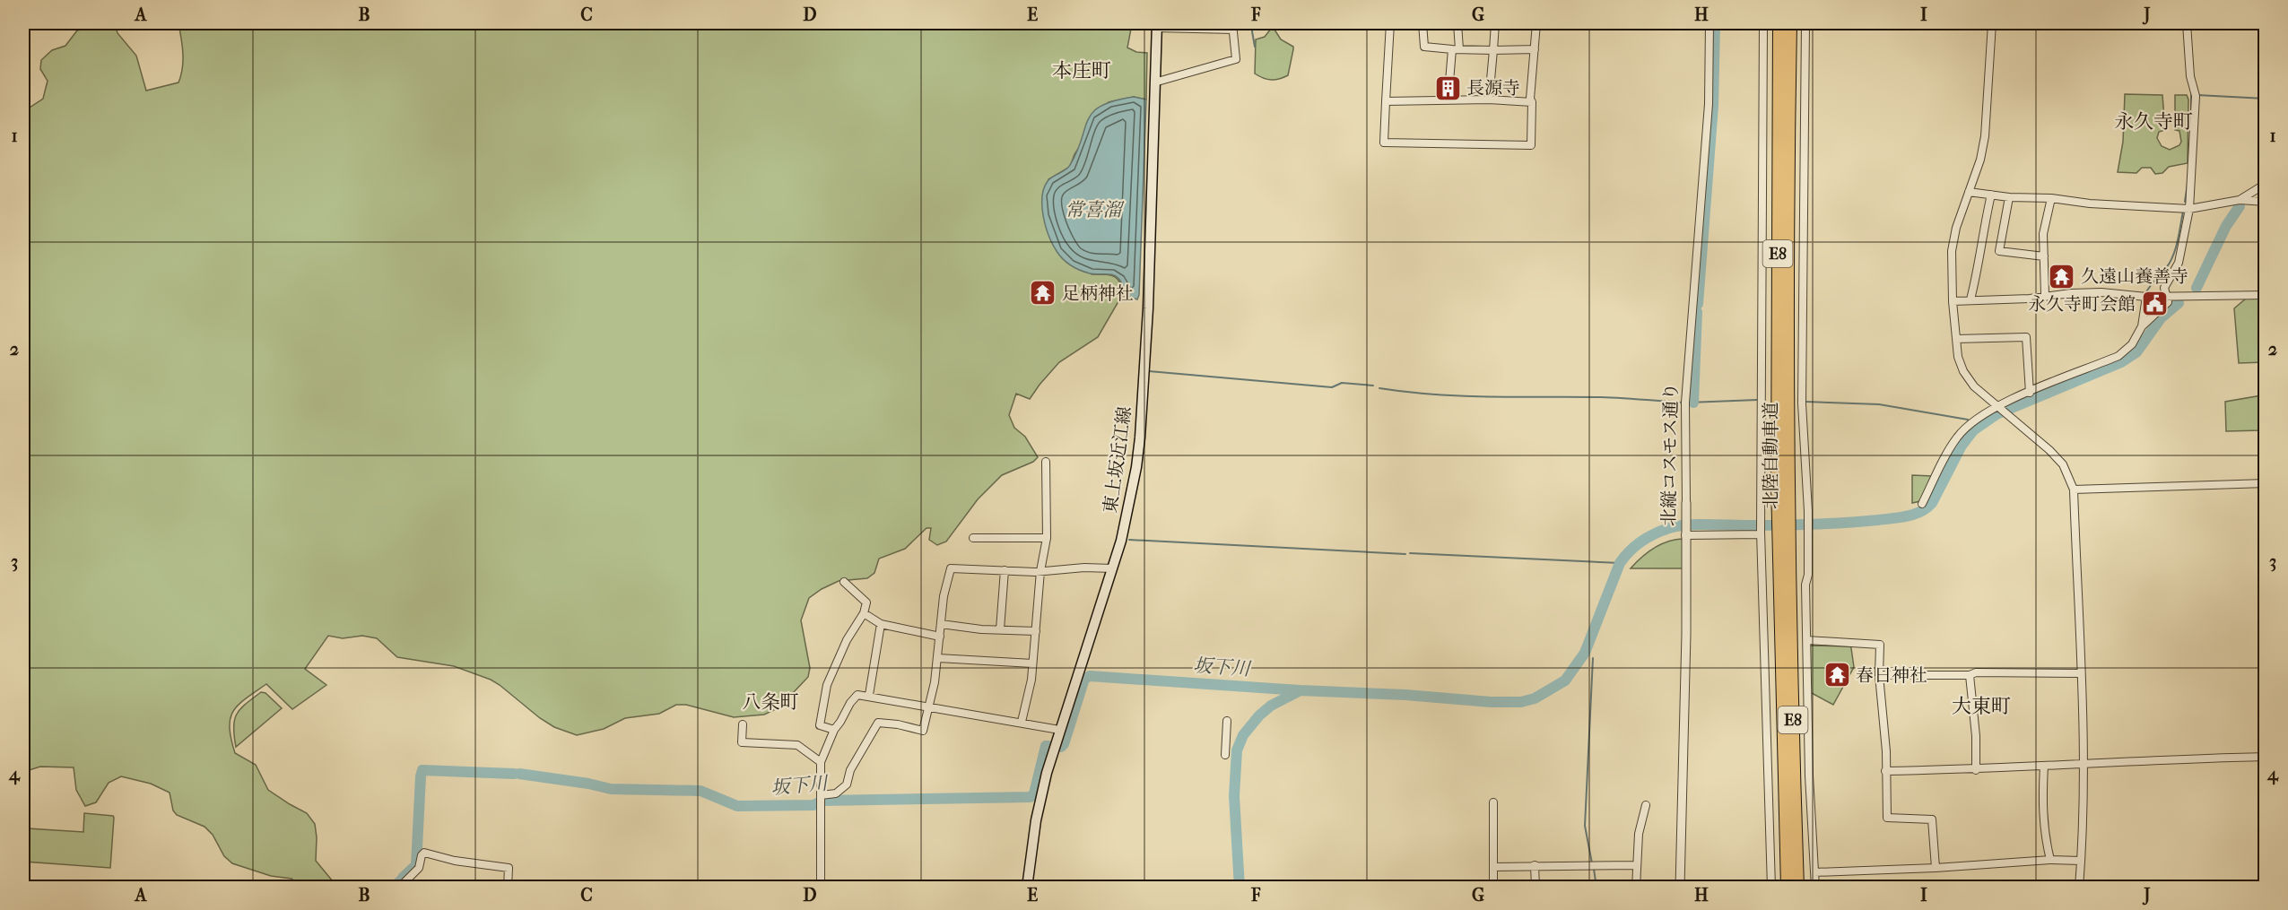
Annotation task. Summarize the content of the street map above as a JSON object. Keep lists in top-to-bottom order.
{
  "streets": {
    "highway": ["E8", "北陸自動車道"],
    "main road": ["東上坂近江線"],
    "street": ["北縦コスモス通り"]
  },
  "districts": [
    "本庄町",
    "永久寺町",
    "八条町",
    "大東町"
  ],
  "water": ["常喜溜", "坂下川"],
  "places": {
    "building": ["長源寺"],
    "temple": ["久遠山養善寺", "足柄神社", "春日神社"],
    "public building": ["永久寺町会館"]
  },
  "grid": {
    "columns": [
      "A",
      "B",
      "C",
      "D",
      "E",
      "F",
      "G",
      "H",
      "I",
      "J"
    ],
    "rows": [
      "1",
      "2",
      "3",
      "4"
    ]
  }
}
